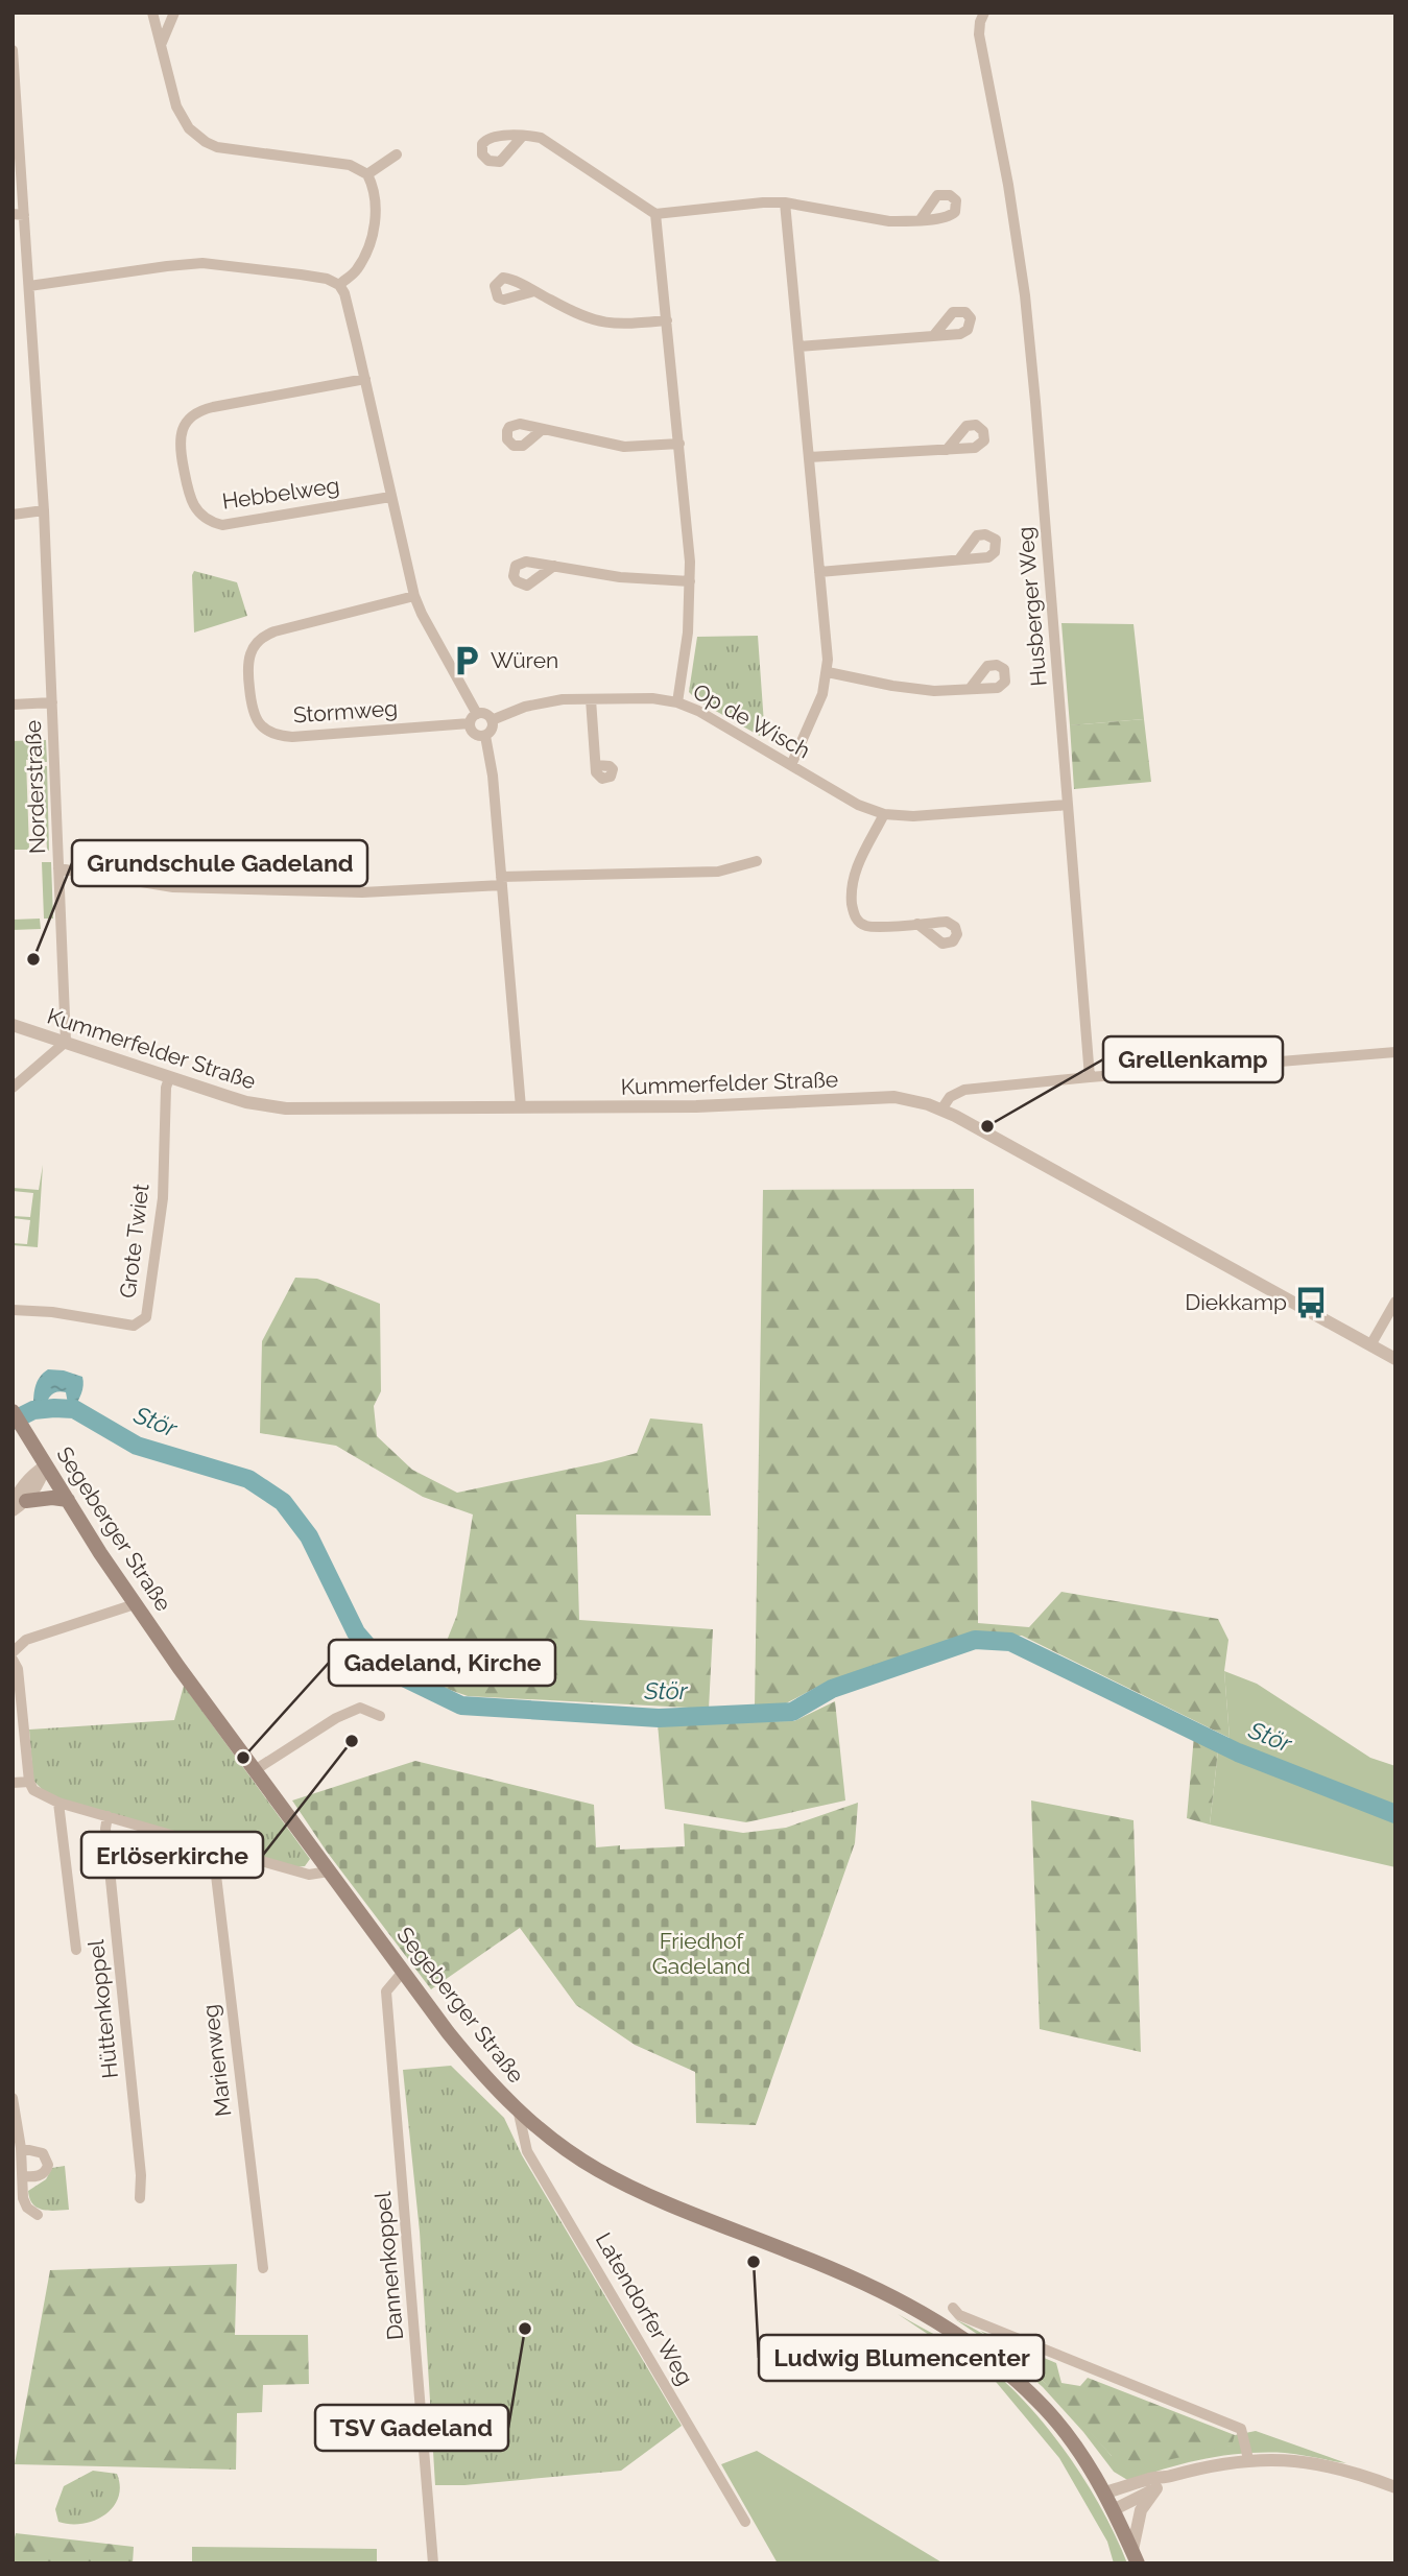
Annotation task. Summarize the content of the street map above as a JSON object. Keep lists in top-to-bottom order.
{
  "streets": {
    "main road": ["Segeberger Straße"],
    "street": [
      "Hebbelweg",
      "Husberger Weg",
      "Stormweg",
      "Op de Wisch",
      "Norderstraße",
      "Kummerfelder Straße",
      "Grote Twiet",
      "Hüttenkoppel",
      "Marienweg",
      "Dannenkoppel",
      "Latendorfer Weg"
    ]
  },
  "crossings": [
    ["Husberger Weg", "Op de Wisch"],
    ["Stormweg", "Op de Wisch"],
    ["Norderstraße", "Kummerfelder Straße"],
    ["Kummerfelder Straße", "Grote Twiet"],
    ["Segeberger Straße", "Dannenkoppel"],
    ["Segeberger Straße", "Latendorfer Weg"]
  ],
  "water": ["Stör"],
  "parks": ["Friedhof Gadeland"],
  "places": {
    "parking": ["Würen"],
    "other": [
      "Grundschule Gadeland",
      "Grellenkamp",
      "Erlöserkirche",
      "Gadeland, Kirche",
      "Ludwig Blumencenter",
      "TSV Gadeland"
    ],
    "bus stop": ["Diekkamp"]
  }
}
